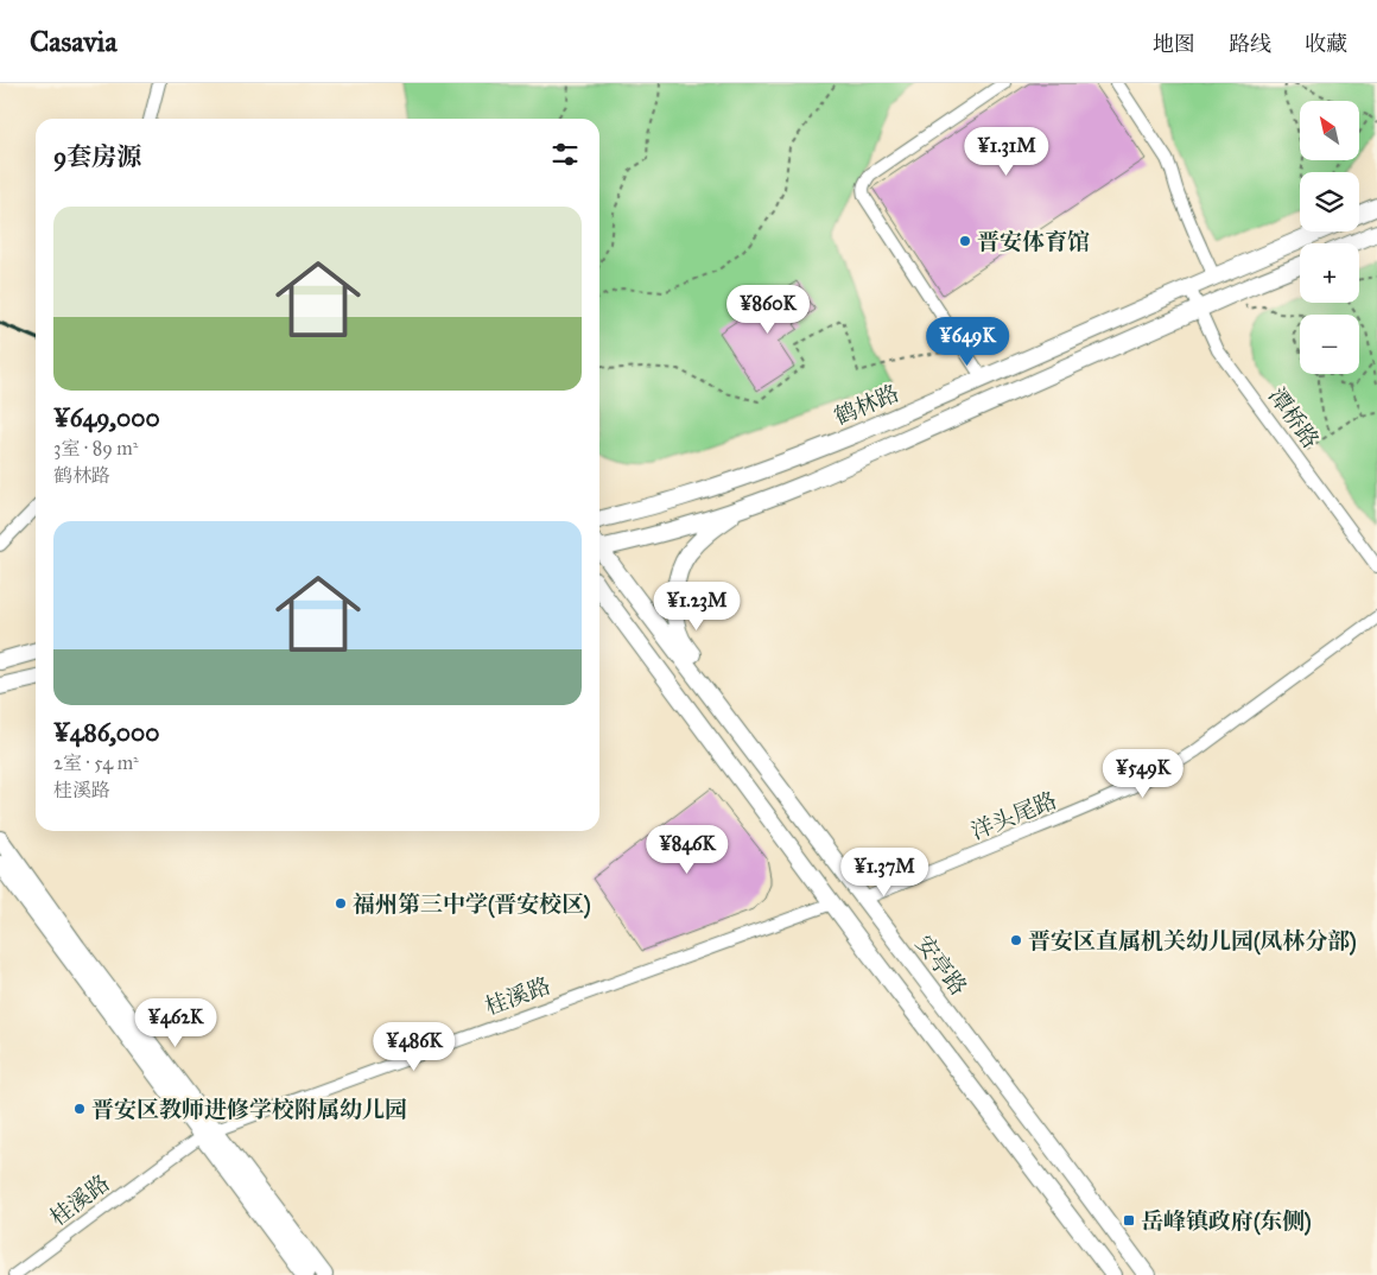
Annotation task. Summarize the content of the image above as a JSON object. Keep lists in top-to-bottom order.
{
  "streets": {
    "main road": ["鹤林路", "安亭路"],
    "street": ["潭桥路", "洋头尾路", "桂溪路"]
  },
  "crossings": [
    ["鹤林路", "潭桥路"],
    ["洋头尾路", "安亭路"]
  ],
  "places": {
    "other": [
      "晋安体育馆",
      "福州第三中学(晋安校区)",
      "晋安区直属机关幼儿园(凤林分部)",
      "晋安区教师进修学校附属幼儿园"
    ],
    "transit": ["岳峰镇政府(东侧)"]
  },
  "north": "top left",
  "page": {
    "header": "Casavia",
    "nav": ["地图", "路线", "收藏"],
    "map_buttons": ["+", "−"],
    "heading": "9套房源",
    "price": [
      "¥1.31M",
      "¥860K",
      "¥649K",
      "¥1.23M",
      "¥549K",
      "¥846K",
      "¥1.37M",
      "¥462K",
      "¥486K"
    ],
    "list": [
      {
        "name": "¥649,000",
        "note": "3室 · 89 m² · 鹤林路"
      },
      {
        "name": "¥486,000",
        "note": "2室 · 54 m² · 桂溪路"
      }
    ]
  }
}
